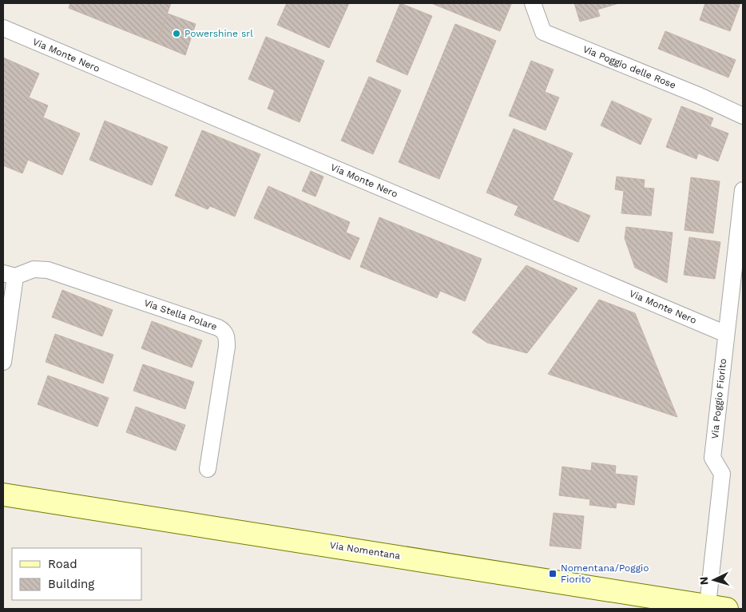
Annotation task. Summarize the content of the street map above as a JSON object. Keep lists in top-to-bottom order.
{
  "streets": {
    "street": [
      "Via Monte Nero",
      "Via Poggio delle Rose",
      "Via Stella Polare",
      "Via Poggio Fiorito",
      "Via Nomentana"
    ]
  },
  "crossings": [
    ["Via Monte Nero", "Via Poggio Fiorito"],
    ["Via Poggio Fiorito", "Via Nomentana"]
  ],
  "places": {
    "other": ["Powershine srl"],
    "transit": ["Nomentana/Poggio Fiorito"]
  },
  "legend": ["Road", "Building"],
  "north": "left"
}
